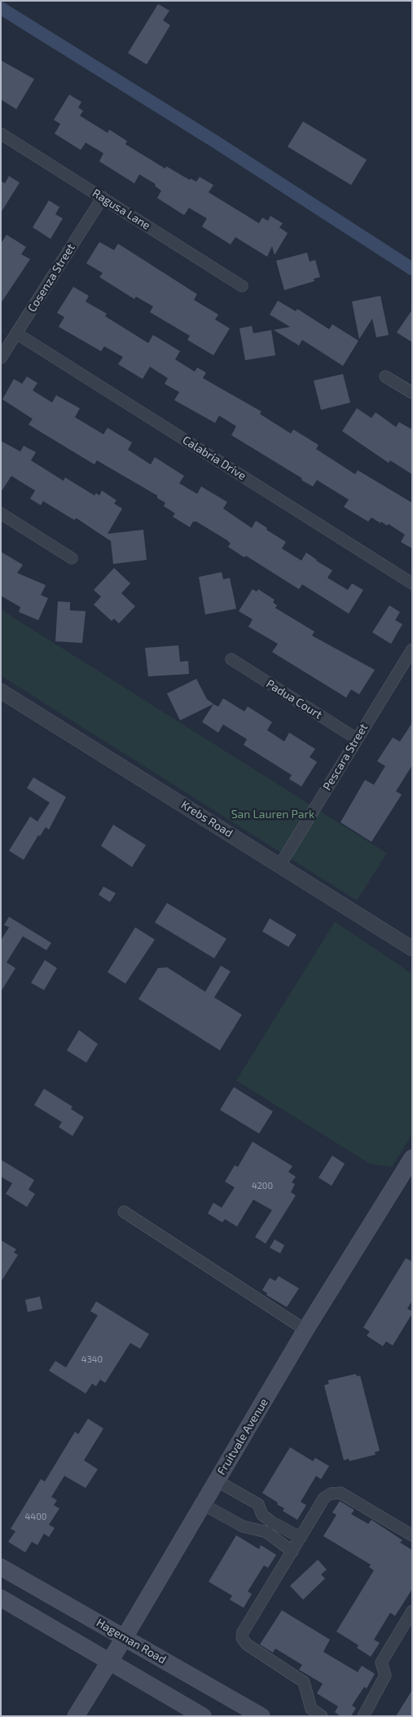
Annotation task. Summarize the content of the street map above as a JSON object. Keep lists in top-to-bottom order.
{
  "streets": {
    "main road": ["Fruitvale Avenue", "Hageman Road"],
    "street": [
      "Ragusa Lane",
      "Cosenza Street",
      "Calabria Drive",
      "Padua Court",
      "Pescara Street",
      "Krebs Road"
    ]
  },
  "crossings": [
    ["Ragusa Lane", "Cosenza Street"],
    ["Cosenza Street", "Calabria Drive"],
    ["Padua Court", "Pescara Street"],
    ["Pescara Street", "Krebs Road"],
    ["Fruitvale Avenue", "Hageman Road"]
  ],
  "parks": ["San Lauren Park"],
  "house_numbers": ["4200", "4340", "4400"]
}
